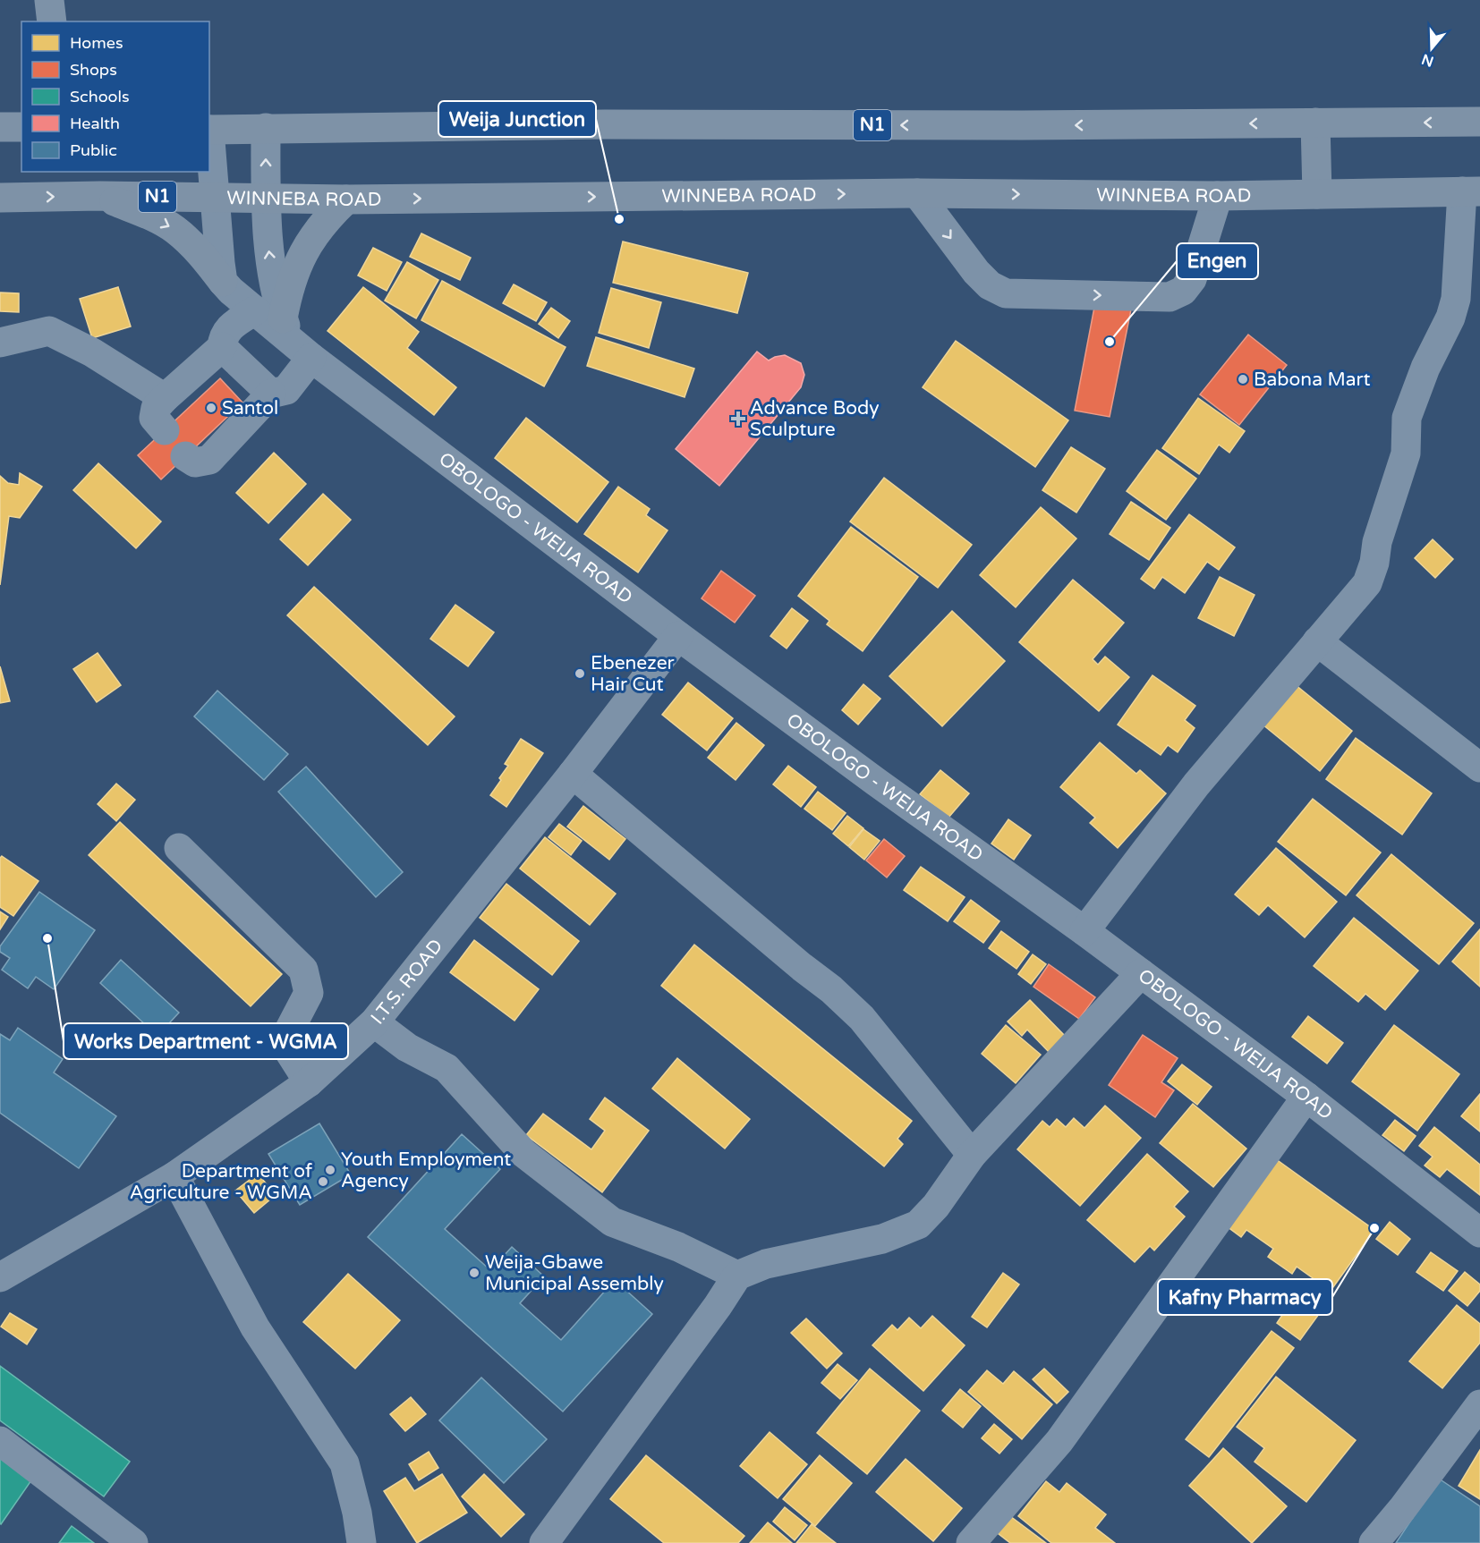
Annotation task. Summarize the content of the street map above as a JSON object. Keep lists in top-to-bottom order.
{
  "streets": {
    "highway": ["N1", "WINNEBA ROAD"],
    "street": ["OBOLOGO - WEIJA ROAD", "I.T.S. ROAD"]
  },
  "crossings": [
    ["OBOLOGO - WEIJA ROAD", "I.T.S. ROAD"]
  ],
  "places": {
    "other": [
      "Weija Junction",
      "Engen",
      "Babona Mart",
      "Santol",
      "Ebenezer Hair Cut",
      "Works Department - WGMA",
      "Youth Employment Agency",
      "Department of Agriculture - WGMA",
      "Kafny Pharmacy",
      "Weija-Gbawe Municipal Assembly"
    ],
    "health": ["Advance Body Sculpture"]
  },
  "legend": [
    "Homes",
    "Shops",
    "Schools",
    "Health",
    "Public"
  ],
  "north": "bottom"
}
